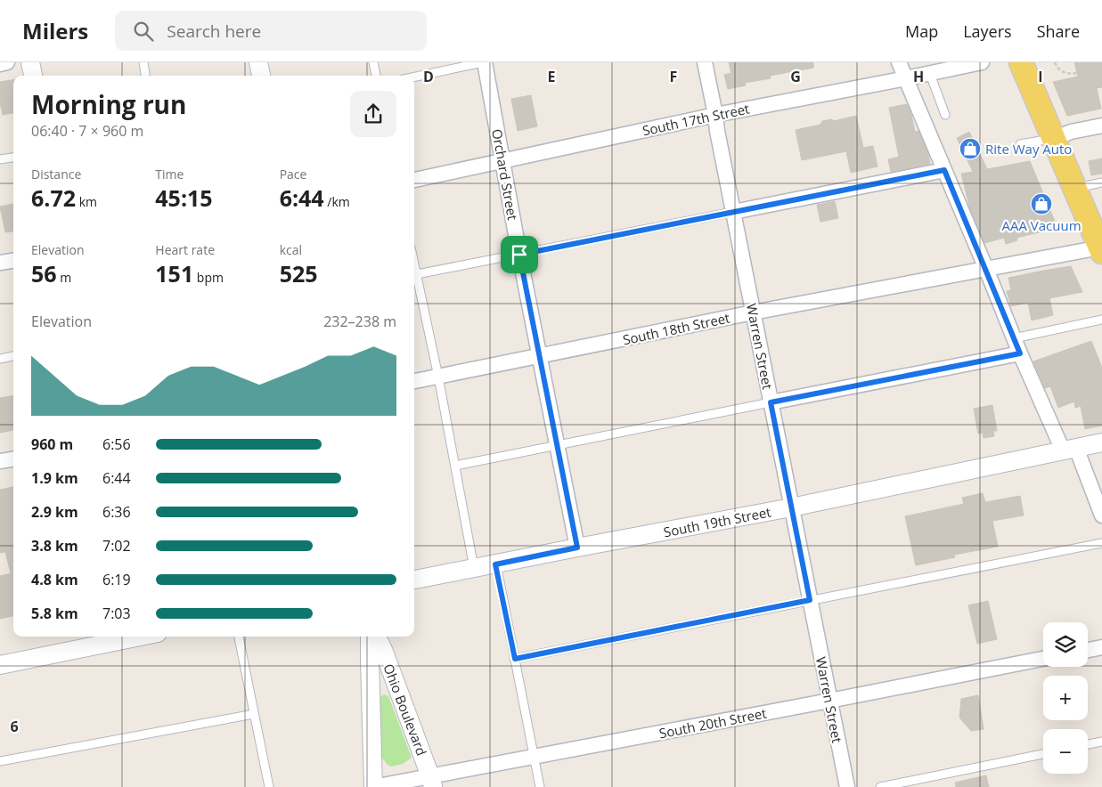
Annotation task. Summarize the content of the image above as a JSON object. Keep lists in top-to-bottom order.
{
  "streets": {
    "street": [
      "South 17th Street",
      "Orchard Street",
      "South 18th Street",
      "Warren Street",
      "South 19th Street",
      "Ohio Boulevard",
      "South 20th Street"
    ]
  },
  "crossings": [
    ["South 17th Street", "Orchard Street"],
    ["South 17th Street", "Warren Street"],
    ["Orchard Street", "South 18th Street"],
    ["Orchard Street", "South 19th Street"],
    ["South 18th Street", "Warren Street"],
    ["Warren Street", "South 19th Street"],
    ["Warren Street", "South 20th Street"],
    ["Ohio Boulevard", "South 20th Street"]
  ],
  "places": {
    "shop": ["Rite Way Auto", "AAA Vacuum"]
  },
  "page": {
    "header": "Milers",
    "search": "Search here",
    "nav": ["Map", "Layers", "Share"],
    "heading": ["Morning run", "06:40 · 7 × 960 m"],
    "stats": [
      ["Distance", "6.72 km"],
      ["Time", "45:15"],
      ["Pace", "6:44 /km"],
      ["Elevation", "56 m"],
      ["Heart rate", "151 bpm"],
      ["kcal", "525"]
    ],
    "chart": ["Elevation", "232–238 m"],
    "list": [
      {
        "name": "960 m",
        "note": "6:56"
      },
      {
        "name": "1.9 km",
        "note": "6:44"
      },
      {
        "name": "2.9 km",
        "note": "6:36"
      },
      {
        "name": "3.8 km",
        "note": "7:02"
      },
      {
        "name": "4.8 km",
        "note": "6:19"
      },
      {
        "name": "5.8 km",
        "note": "7:03"
      }
    ],
    "map_buttons": ["+", "−"]
  },
  "grid": {
    "columns": [
      "D",
      "E",
      "F",
      "G",
      "H",
      "I"
    ],
    "rows": ["6"]
  }
}
